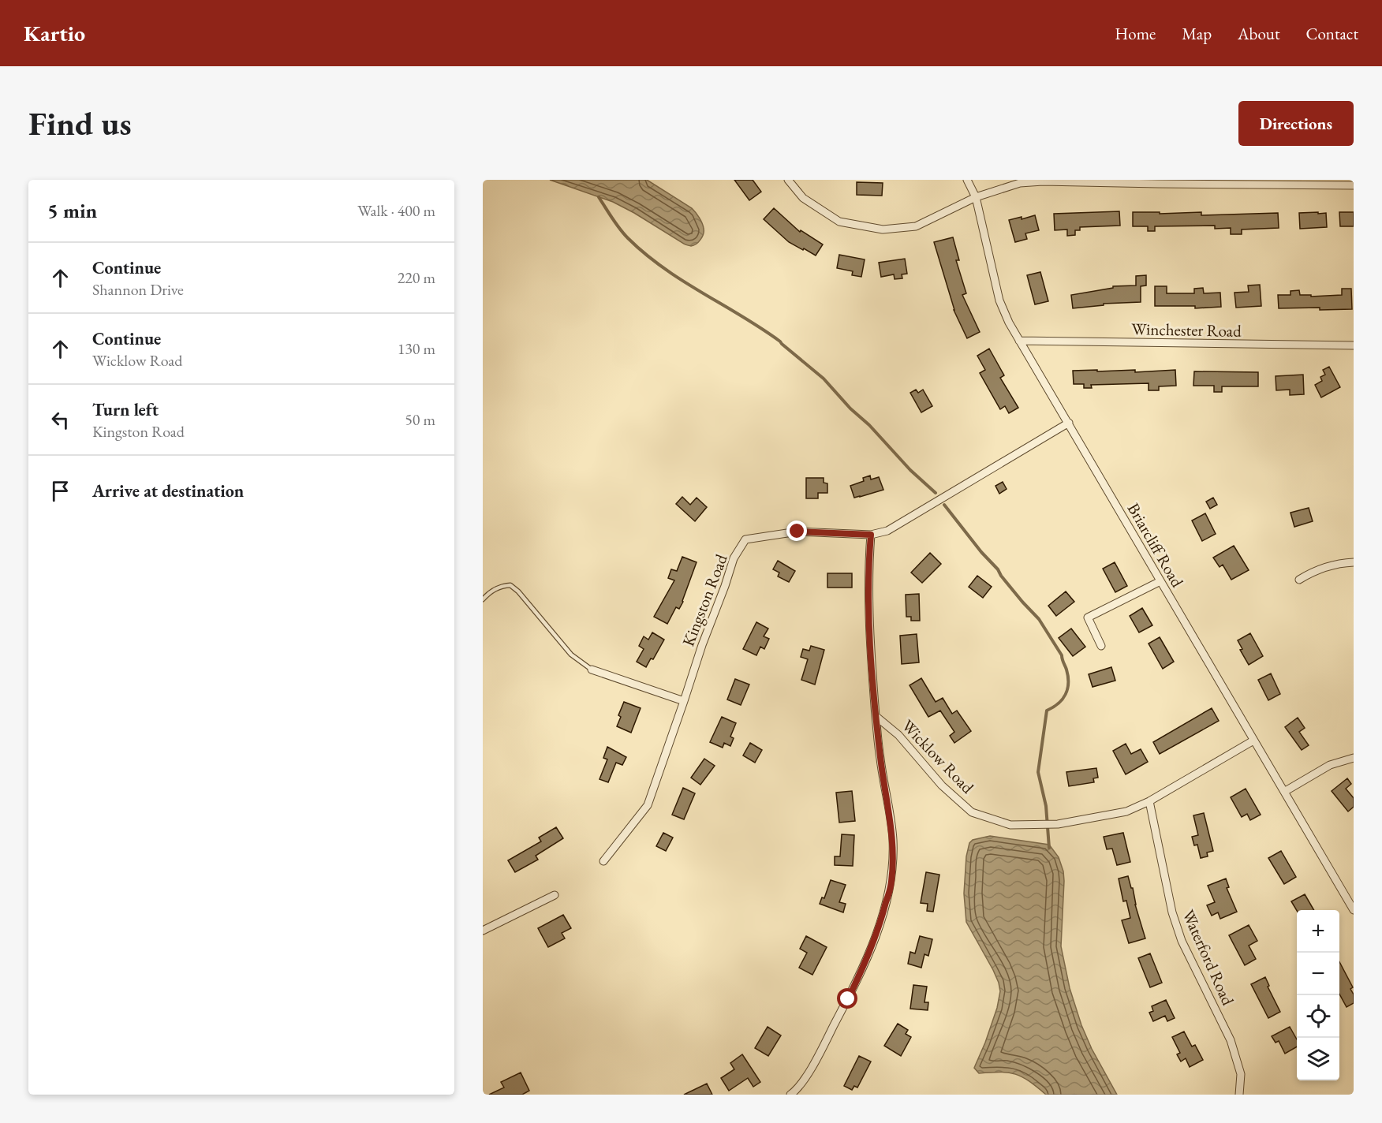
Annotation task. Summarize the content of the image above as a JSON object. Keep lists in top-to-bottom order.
{
  "streets": {
    "street": [
      "Winchester Road",
      "Briarcliff Road",
      "Kingston Road",
      "Wicklow Road",
      "Waterford Road"
    ]
  },
  "crossings": [
    ["Winchester Road", "Briarcliff Road"],
    ["Briarcliff Road", "Kingston Road"],
    ["Briarcliff Road", "Wicklow Road"],
    ["Wicklow Road", "Waterford Road"]
  ],
  "page": {
    "header": "Kartio",
    "nav": [
      "Home",
      "Map",
      "About",
      "Contact"
    ],
    "buttons": "Directions",
    "title": "Find us",
    "heading": ["5 min", "Walk · 400 m"],
    "list": [
      ["Continue", "Shannon Drive", "220 m"],
      ["Continue", "Wicklow Road", "130 m"],
      ["Turn left", "Kingston Road", "50 m"],
      "Arrive at destination"
    ],
    "map_buttons": ["+", "−"]
  }
}
